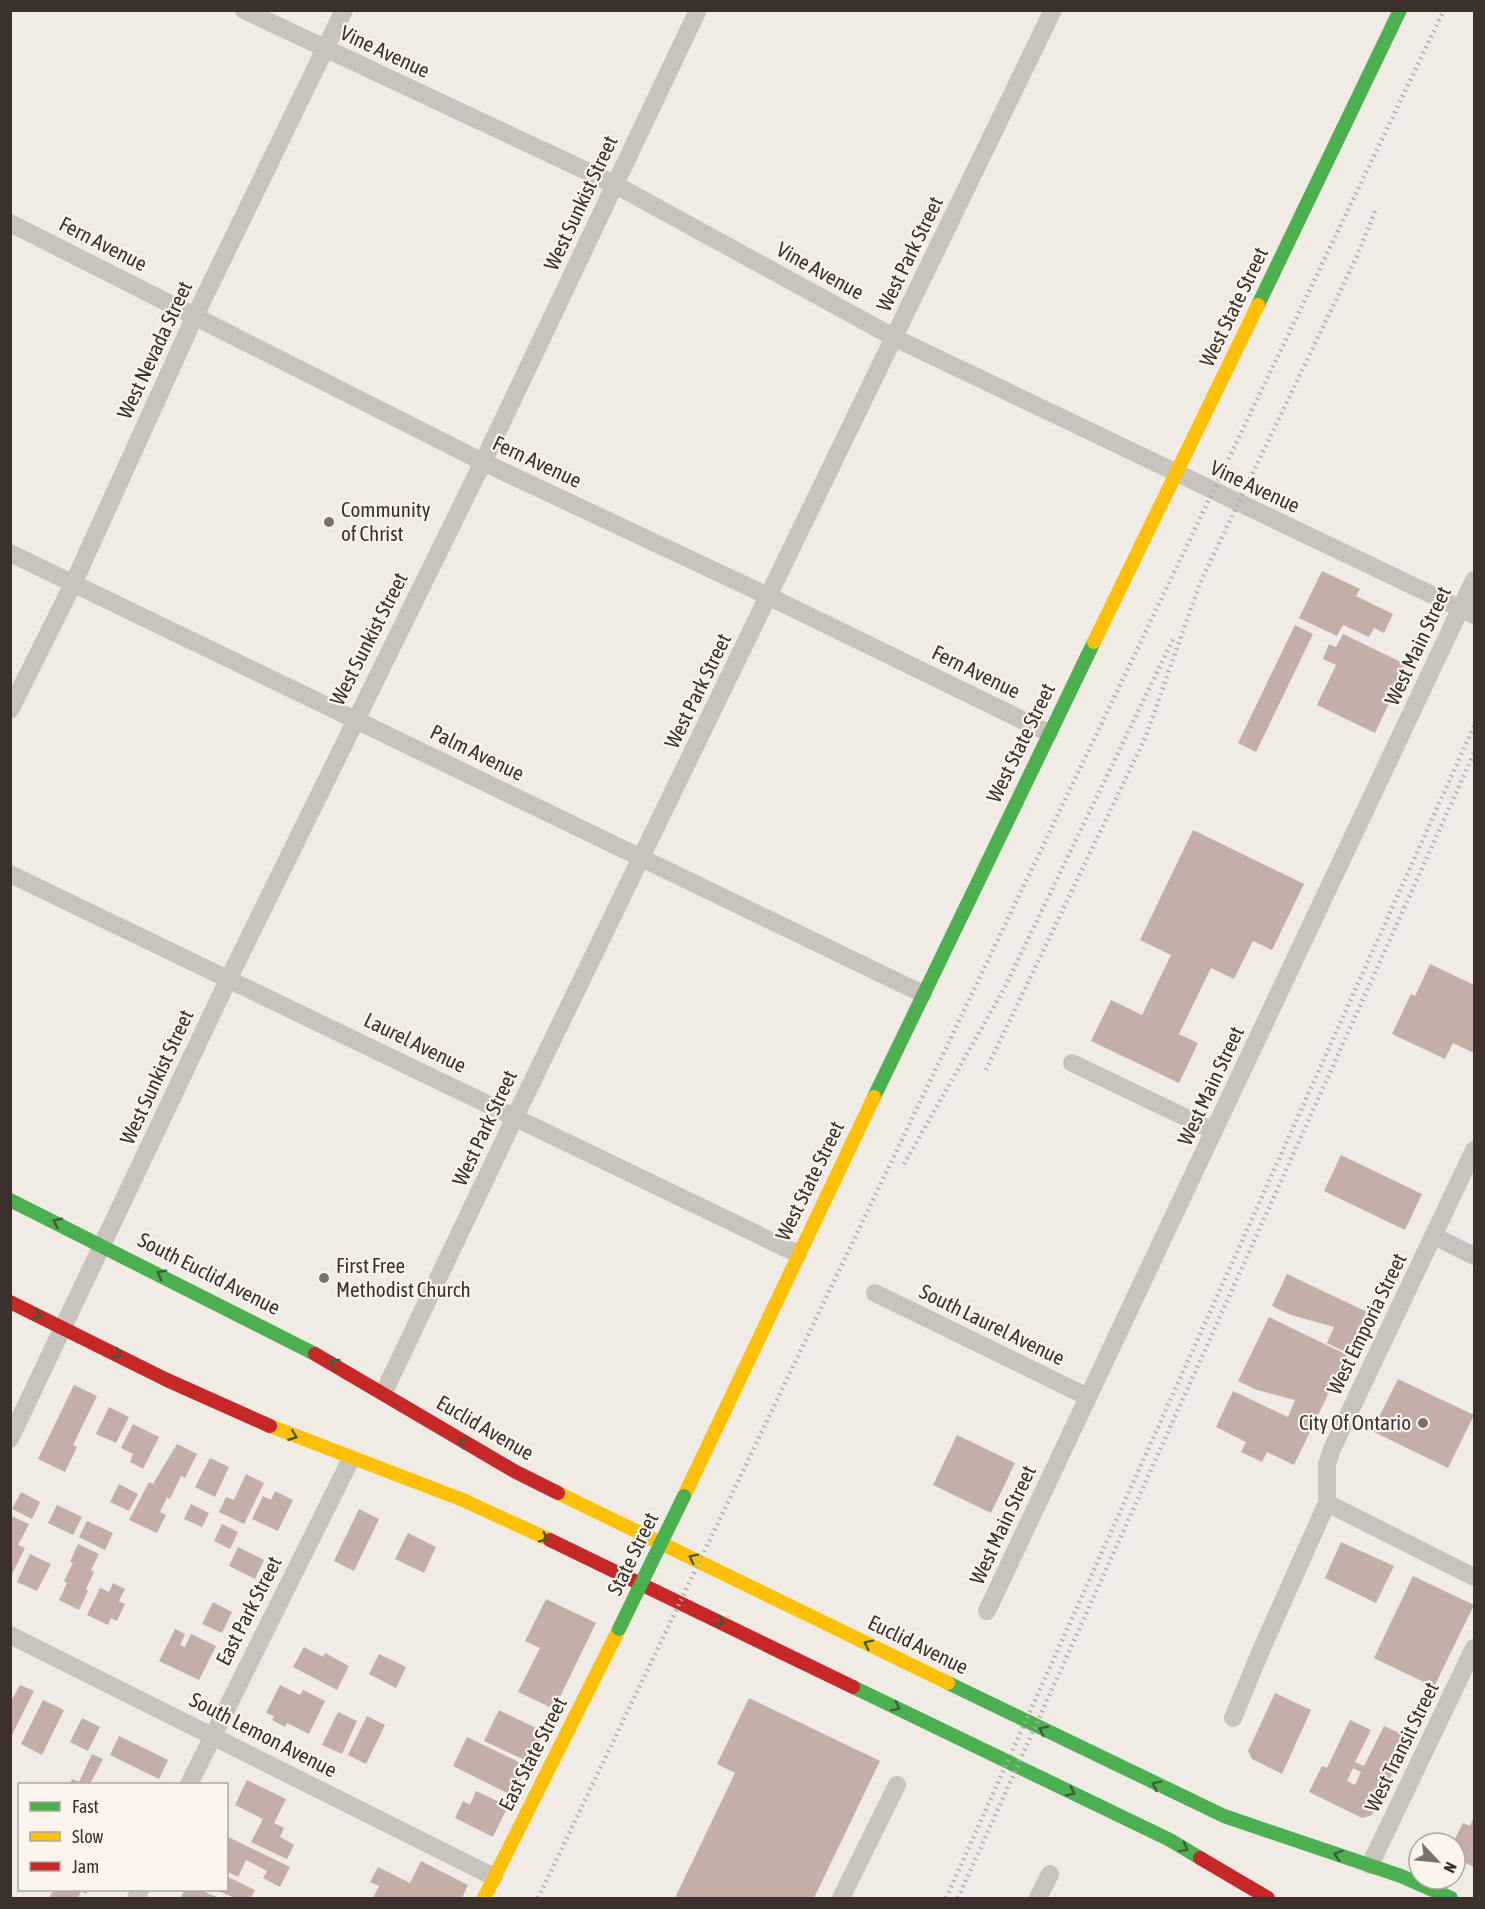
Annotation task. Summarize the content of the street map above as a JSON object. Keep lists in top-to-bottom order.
{
  "streets": {
    "main road": [
      "West State Street",
      "South Euclid Avenue",
      "Euclid Avenue",
      "State Street",
      "East State Street"
    ],
    "street": [
      "Vine Avenue",
      "West Sunkist Street",
      "Fern Avenue",
      "West Park Street",
      "West Nevada Street",
      "West Main Street",
      "Palm Avenue",
      "Laurel Avenue",
      "West Emporia Street",
      "South Laurel Avenue",
      "East Park Street",
      "South Lemon Avenue",
      "West Transit Street"
    ]
  },
  "crossings": [
    ["Vine Avenue", "West Sunkist Street"],
    ["Vine Avenue", "West Park Street"],
    ["Vine Avenue", "West State Street"],
    ["Vine Avenue", "West Nevada Street"],
    ["Vine Avenue", "West Main Street"],
    ["West Sunkist Street", "Fern Avenue"],
    ["West Sunkist Street", "Palm Avenue"],
    ["West Sunkist Street", "Laurel Avenue"],
    ["West Sunkist Street", "South Euclid Avenue"],
    ["Fern Avenue", "West Park Street"],
    ["Fern Avenue", "West State Street"],
    ["Fern Avenue", "West Nevada Street"],
    ["West Park Street", "Palm Avenue"],
    ["West Park Street", "Laurel Avenue"],
    ["West Park Street", "South Euclid Avenue"],
    ["West Park Street", "Euclid Avenue"],
    ["West State Street", "Palm Avenue"],
    ["West State Street", "Laurel Avenue"],
    ["West State Street", "State Street"],
    ["West Nevada Street", "Palm Avenue"],
    ["West Main Street", "South Laurel Avenue"],
    ["South Euclid Avenue", "Euclid Avenue"],
    ["Euclid Avenue", "West Transit Street"],
    ["State Street", "East State Street"],
    ["East Park Street", "South Lemon Avenue"],
    ["South Lemon Avenue", "East State Street"]
  ],
  "places": ["Community of Christ", "First Free Methodist Church", "City Of Ontario"],
  "legend": ["Fast", "Slow", "Jam"],
  "north": "bottom right"
}
